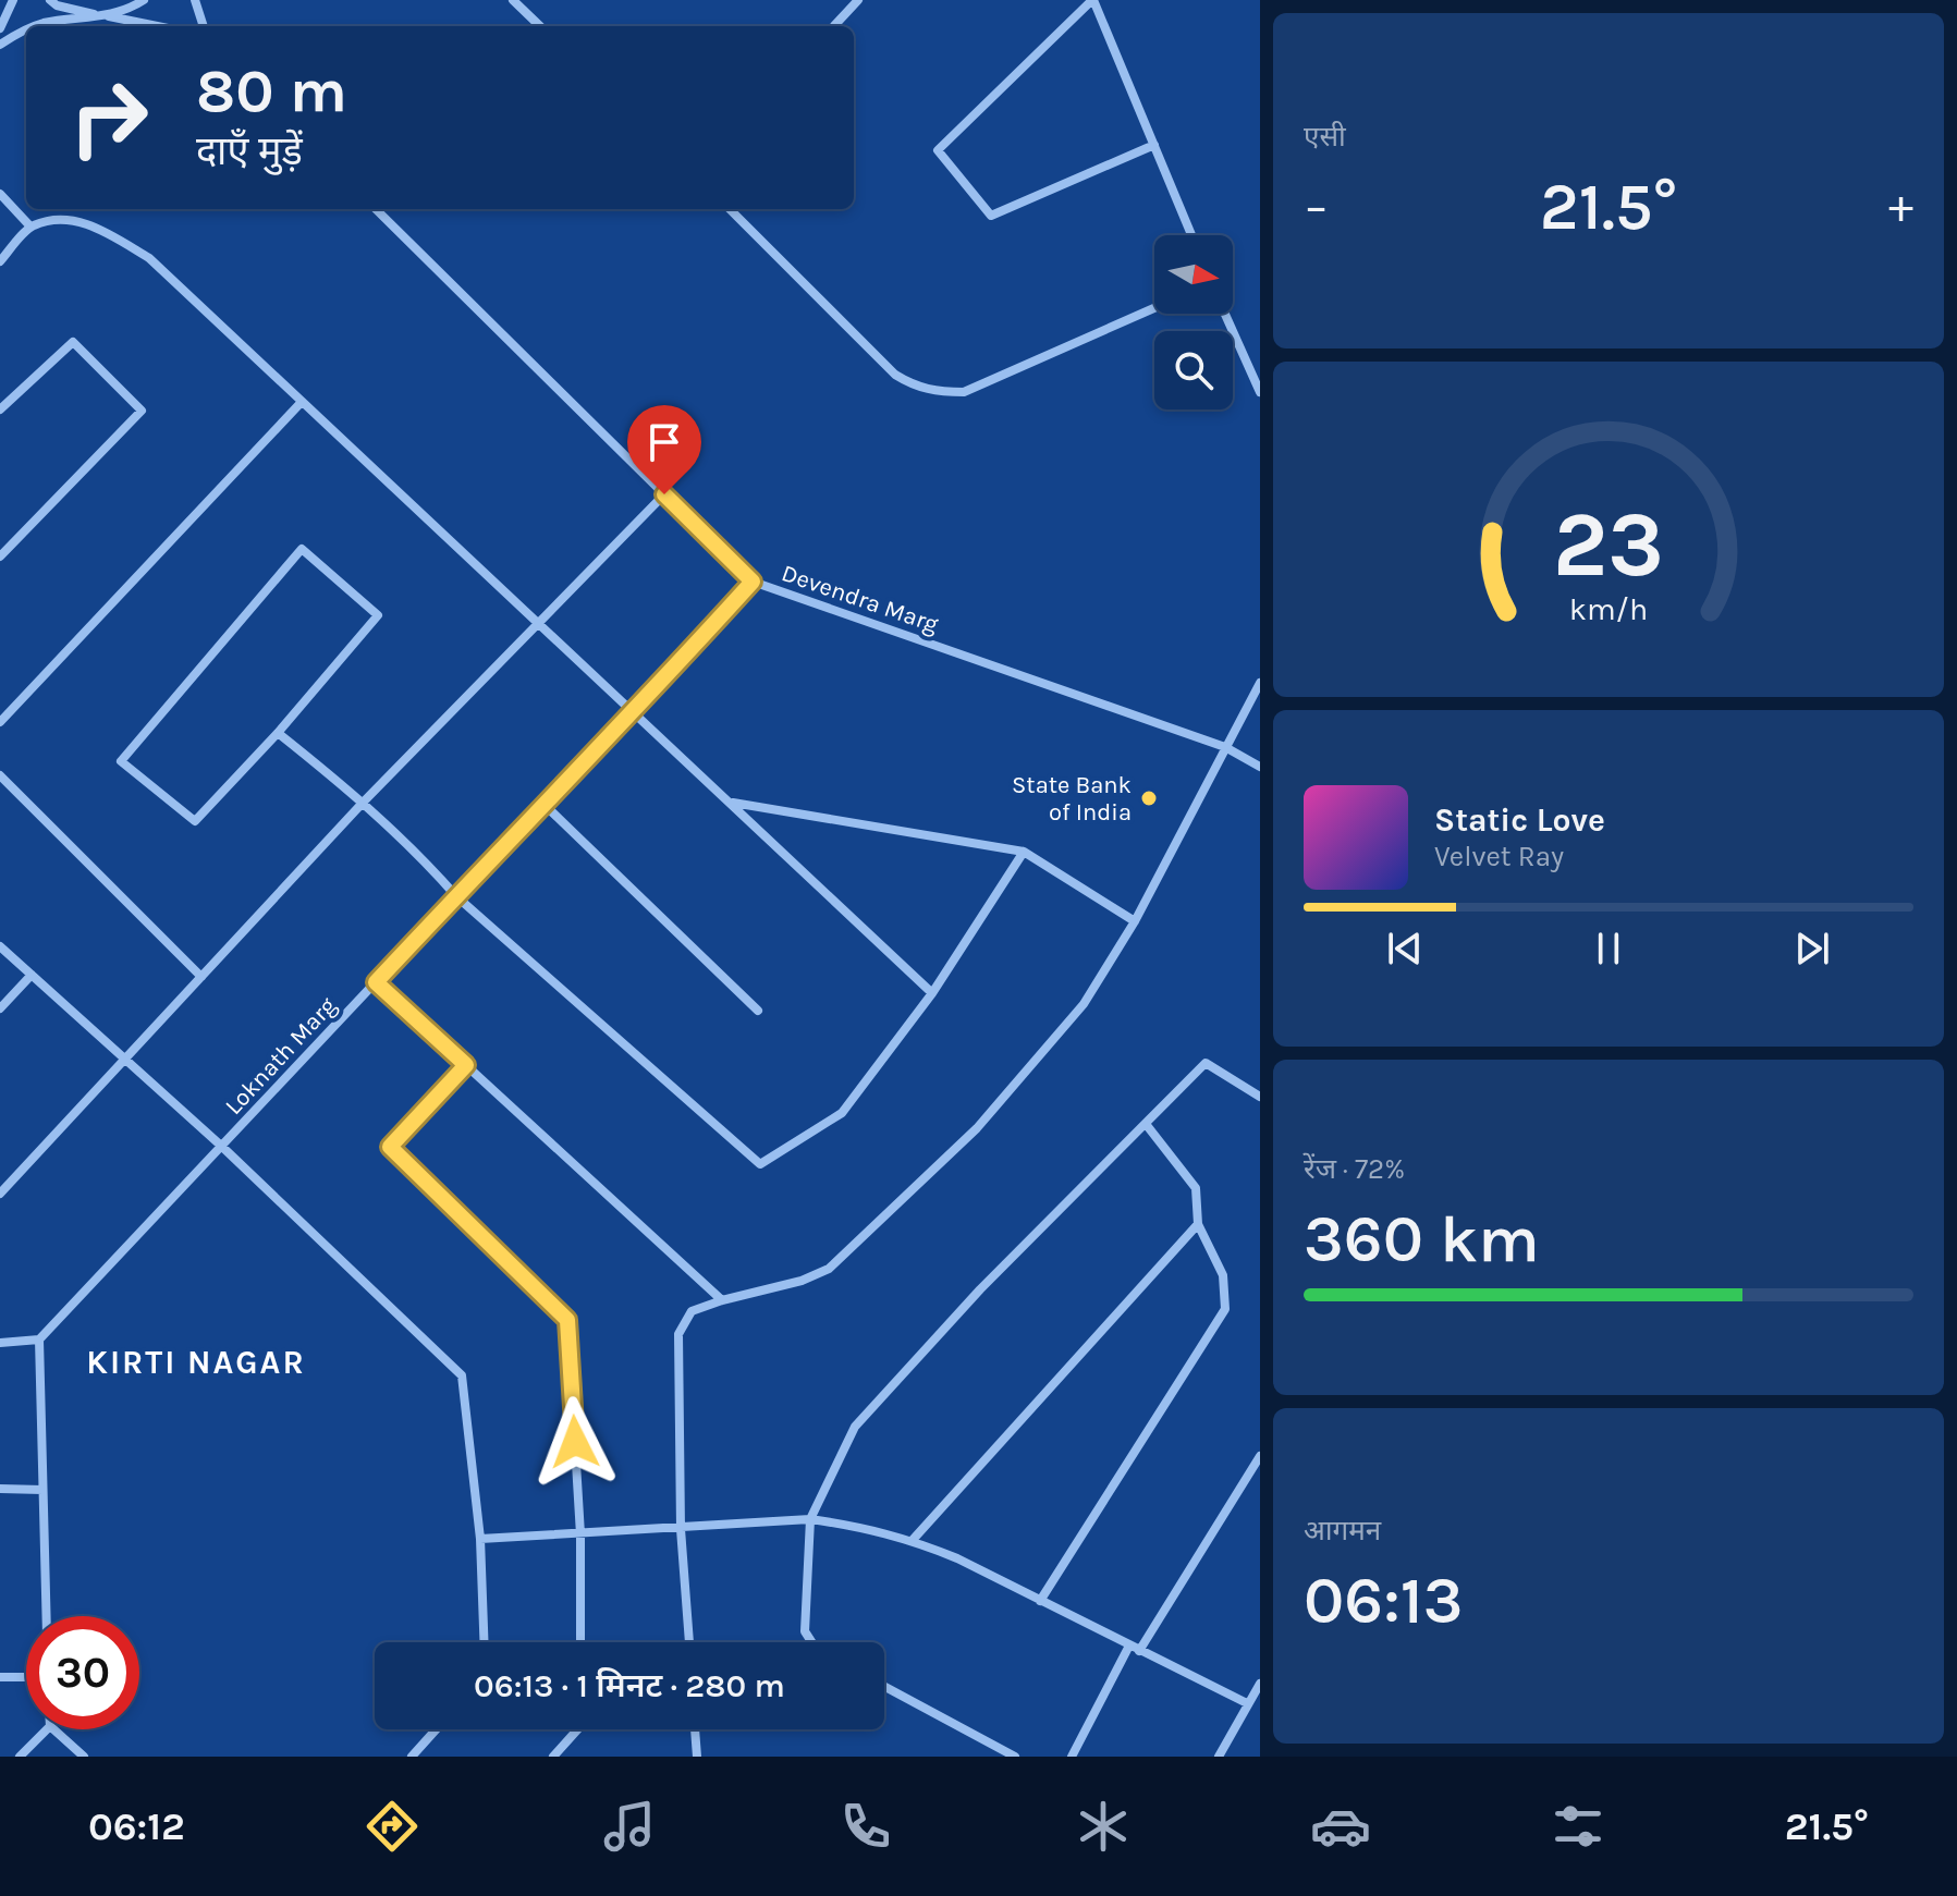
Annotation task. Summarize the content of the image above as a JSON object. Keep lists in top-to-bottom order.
{
  "streets": {
    "street": ["Devendra Marg", "Loknath Marg"]
  },
  "crossings": [
    ["Devendra Marg", "Loknath Marg"]
  ],
  "districts": ["KIRTI NAGAR"],
  "places": ["State Bank of India"],
  "north": "right",
  "page": {
    "tile": [
      "एसी",
      ["रेंज · 72%", "360 km"],
      ["आगमन", "06:13"]
    ],
    "turn": ["80 m", "दाएँ मुड़ें"],
    "heat": ["−", "21.5°", "+"],
    "song": ["Static Love", "Velvet Ray"],
    "limit": "30",
    "trip": "06:13 · 1 मिनट · 280 m",
    "tabs": ["06:12", "21.5°"],
    "gauge": ["23", "km/h"]
  }
}
